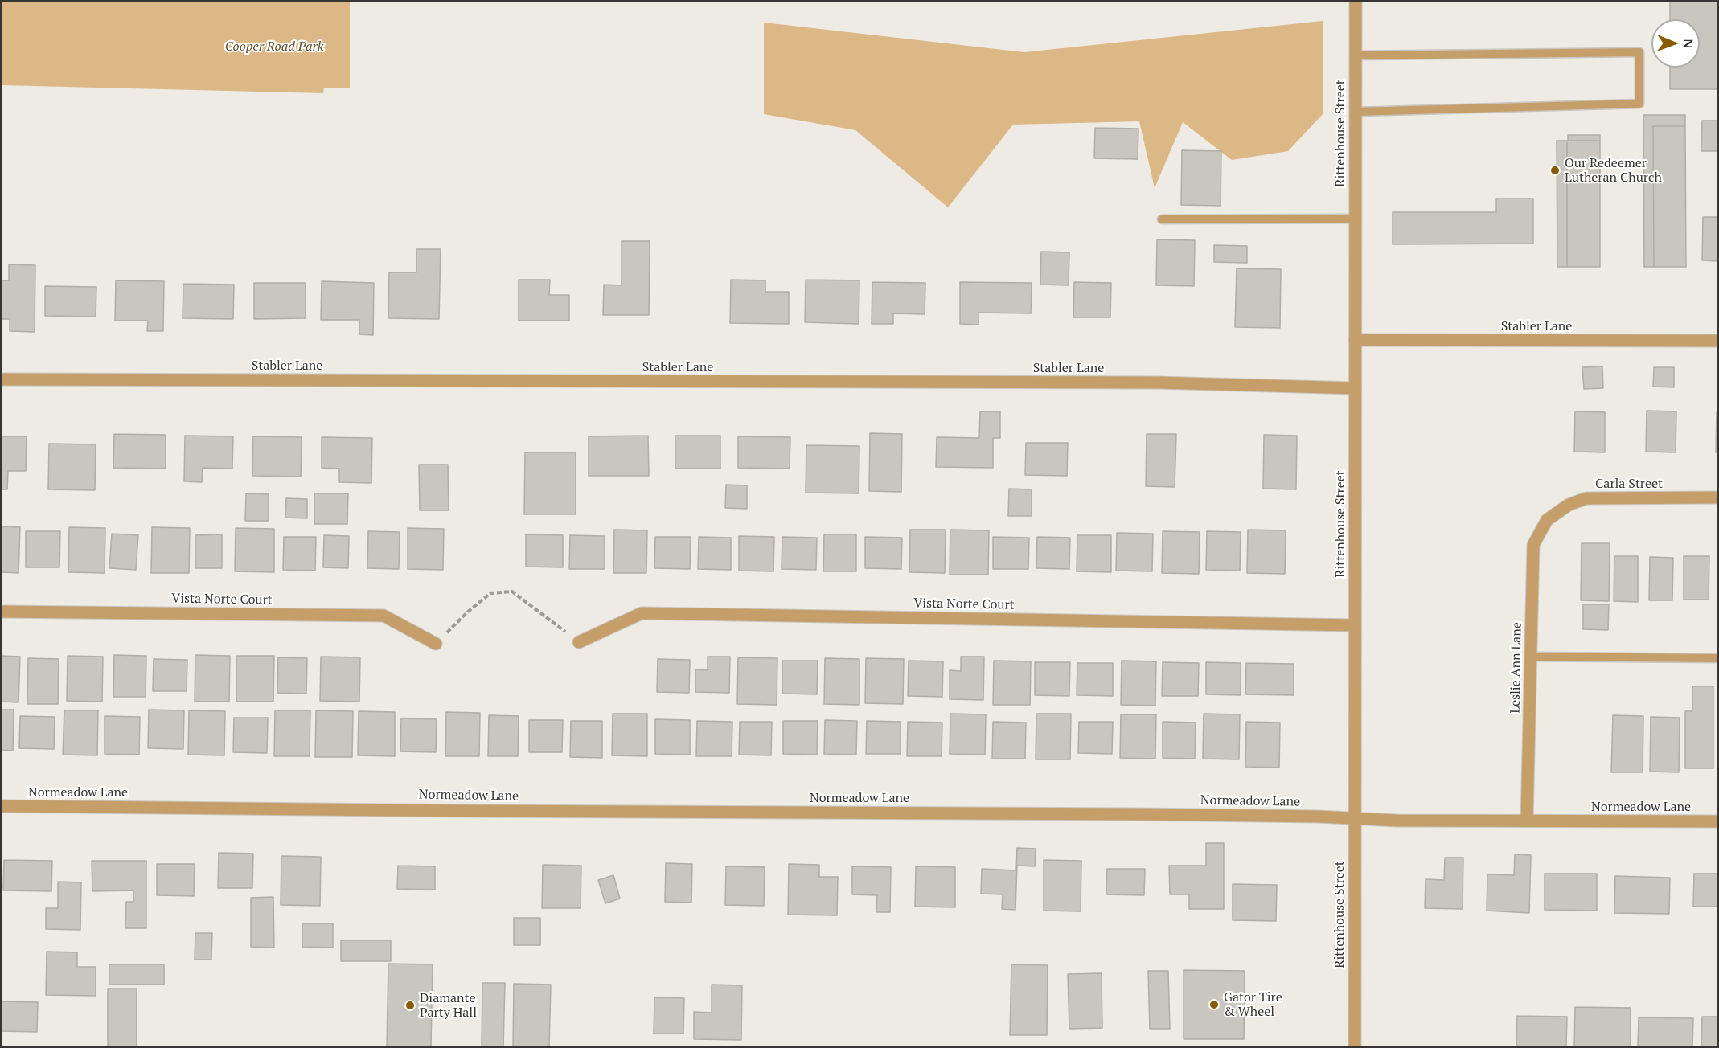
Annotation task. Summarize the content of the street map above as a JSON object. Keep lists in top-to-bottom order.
{
  "streets": {
    "street": [
      "Rittenhouse Street",
      "Stabler Lane",
      "Carla Street",
      "Vista Norte Court",
      "Leslie Ann Lane",
      "Normeadow Lane"
    ]
  },
  "crossings": [
    ["Rittenhouse Street", "Stabler Lane"],
    ["Rittenhouse Street", "Vista Norte Court"],
    ["Rittenhouse Street", "Normeadow Lane"],
    ["Carla Street", "Leslie Ann Lane"],
    ["Leslie Ann Lane", "Normeadow Lane"]
  ],
  "parks": ["Cooper Road Park"],
  "places": ["Our Redeemer Lutheran Church", "Gator Tire & Wheel", "Diamante Party Hall"],
  "north": "right"
}
